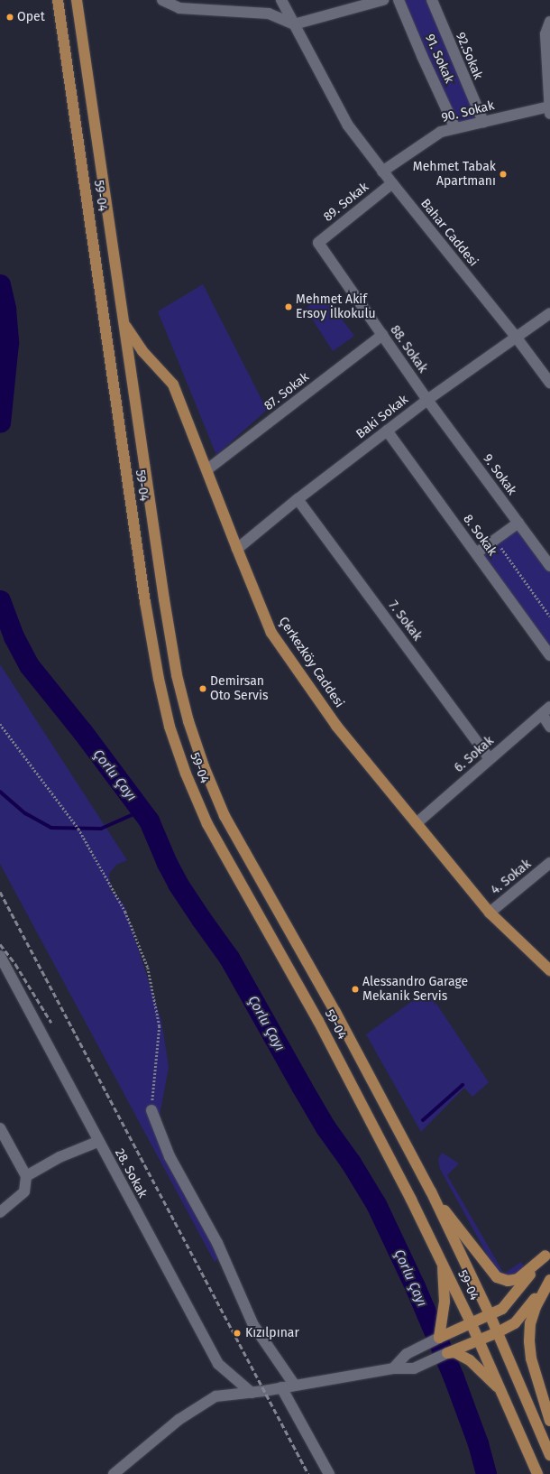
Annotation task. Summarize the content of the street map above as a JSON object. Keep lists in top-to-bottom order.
{
  "streets": {
    "main road": ["59-04", "Çerkezköy Caddesi"],
    "street": [
      "92.Sokak",
      "91. Sokak",
      "90. Sokak",
      "89. Sokak",
      "Bahar Caddesi",
      "88. Sokak",
      "87. Sokak",
      "Baki Sokak",
      "9. Sokak",
      "8. Sokak",
      "7. Sokak",
      "6. Sokak",
      "4. Sokak",
      "28. Sokak"
    ]
  },
  "crossings": [
    ["92.Sokak", "90. Sokak"],
    ["91. Sokak", "90. Sokak"],
    ["90. Sokak", "Bahar Caddesi"],
    ["59-04", "Çerkezköy Caddesi"],
    ["89. Sokak", "Bahar Caddesi"],
    ["89. Sokak", "88. Sokak"],
    ["Bahar Caddesi", "Baki Sokak"],
    ["88. Sokak", "87. Sokak"],
    ["88. Sokak", "Baki Sokak"],
    ["88. Sokak", "9. Sokak"],
    ["87. Sokak", "Çerkezköy Caddesi"],
    ["Baki Sokak", "9. Sokak"],
    ["Baki Sokak", "8. Sokak"],
    ["Baki Sokak", "7. Sokak"],
    ["Baki Sokak", "Çerkezköy Caddesi"],
    ["7. Sokak", "6. Sokak"],
    ["Çerkezköy Caddesi", "6. Sokak"],
    ["Çerkezköy Caddesi", "4. Sokak"]
  ],
  "water": ["Çorlu Çayı"],
  "places": [
    "Opet",
    "Mehmet Tabak Apartmanı",
    "Mehmet Akif Ersoy İlkokulu",
    "Demirsan Oto Servis",
    "Alessandro Garage Mekanik Servis",
    "Kızılpınar"
  ]
}
